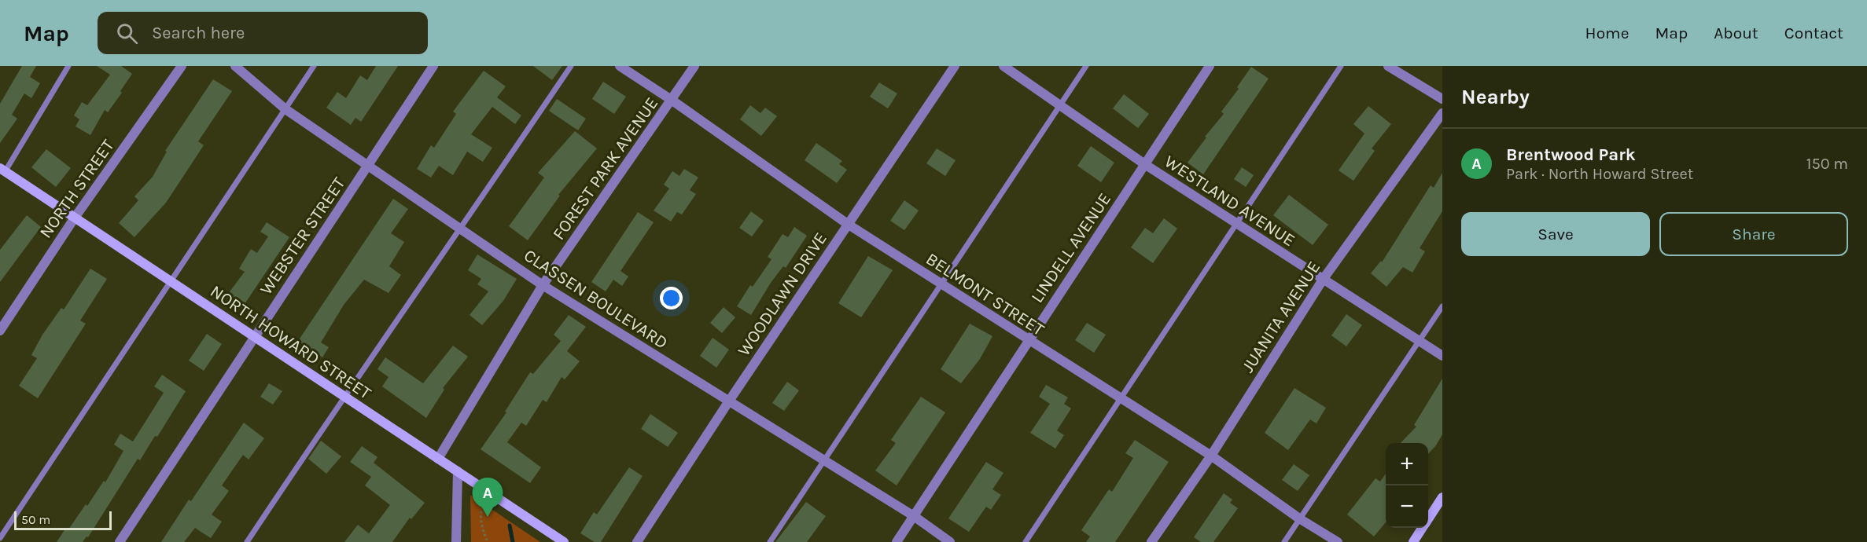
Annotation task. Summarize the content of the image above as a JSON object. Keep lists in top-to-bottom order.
{
  "streets": {
    "street": [
      "FOREST PARK AVENUE",
      "NORTH STREET",
      "WESTLAND AVENUE",
      "WEBSTER STREET",
      "LINDELL AVENUE",
      "WOODLAWN DRIVE",
      "BELMONT STREET",
      "CLASSEN BOULEVARD",
      "JUANITA AVENUE",
      "NORTH HOWARD STREET"
    ]
  },
  "crossings": [
    ["FOREST PARK AVENUE", "BELMONT STREET"],
    ["FOREST PARK AVENUE", "CLASSEN BOULEVARD"],
    ["FOREST PARK AVENUE", "NORTH HOWARD STREET"],
    ["NORTH STREET", "NORTH HOWARD STREET"],
    ["WESTLAND AVENUE", "LINDELL AVENUE"],
    ["WESTLAND AVENUE", "JUANITA AVENUE"],
    ["WEBSTER STREET", "CLASSEN BOULEVARD"],
    ["WEBSTER STREET", "NORTH HOWARD STREET"],
    ["LINDELL AVENUE", "BELMONT STREET"],
    ["LINDELL AVENUE", "CLASSEN BOULEVARD"],
    ["WOODLAWN DRIVE", "BELMONT STREET"],
    ["WOODLAWN DRIVE", "CLASSEN BOULEVARD"],
    ["BELMONT STREET", "JUANITA AVENUE"]
  ],
  "scale_bar": "50 m",
  "page": {
    "header": "Map",
    "search": "Search here",
    "nav": [
      "Home",
      "Map",
      "About",
      "Contact"
    ],
    "heading": "Nearby",
    "list": [
      {
        "mark": "A",
        "name": "Brentwood Park",
        "note": "Park · North Howard Street",
        "value": "150 m"
      }
    ],
    "buttons": ["Save", "Share"],
    "map_buttons": ["+", "−"],
    "pins": "A",
    "scale": "50 m"
  }
}
